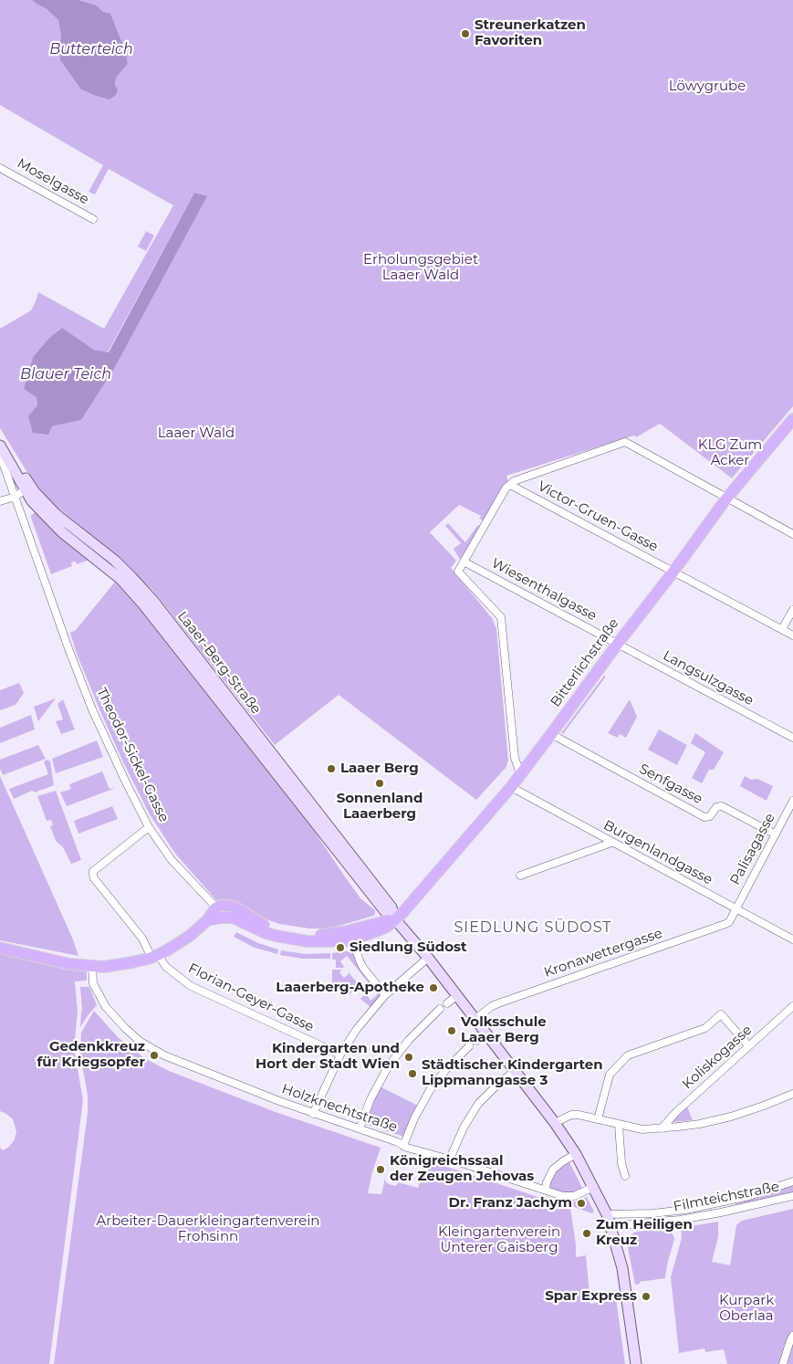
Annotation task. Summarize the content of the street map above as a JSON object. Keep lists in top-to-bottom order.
{
  "streets": {
    "main road": ["Laaer-Berg-Straße", "Bitterlichstraße"],
    "street": [
      "Moselgasse",
      "Victor-Gruen-Gasse",
      "Wiesenthalgasse",
      "Langsulzgasse",
      "Theodor-Sickel-Gasse",
      "Senfgasse",
      "Palisagasse",
      "Burgenlandgasse",
      "Kronawettergasse",
      "Florian-Geyer-Gasse",
      "Koliskogasse",
      "Holzknechtstraße",
      "Filmteichstraße"
    ]
  },
  "crossings": [
    ["Victor-Gruen-Gasse", "Bitterlichstraße"],
    ["Wiesenthalgasse", "Bitterlichstraße"],
    ["Wiesenthalgasse", "Langsulzgasse"],
    ["Laaer-Berg-Straße", "Bitterlichstraße"],
    ["Laaer-Berg-Straße", "Kronawettergasse"],
    ["Laaer-Berg-Straße", "Holzknechtstraße"],
    ["Laaer-Berg-Straße", "Filmteichstraße"],
    ["Bitterlichstraße", "Langsulzgasse"],
    ["Bitterlichstraße", "Senfgasse"],
    ["Bitterlichstraße", "Burgenlandgasse"],
    ["Theodor-Sickel-Gasse", "Florian-Geyer-Gasse"],
    ["Senfgasse", "Palisagasse"],
    ["Palisagasse", "Burgenlandgasse"],
    ["Palisagasse", "Kronawettergasse"],
    ["Burgenlandgasse", "Kronawettergasse"]
  ],
  "districts": ["SIEDLUNG SÜDOST"],
  "water": ["Butterteich", "Blauer Teich"],
  "parks": [
    "Löwygrube",
    "Erholungsgebiet Laaer Wald",
    "Laaer Wald",
    "KLG Zum Acker",
    "Arbeiter-Dauerkleingartenverein Frohsinn",
    "Kleingartenverein Unterer Gaisberg",
    "Kurpark Oberlaa"
  ],
  "places": [
    "Streunerkatzen Favoriten",
    "Laaer Berg",
    "Sonnenland Laaerberg",
    "Siedlung Südost",
    "Laaerberg-Apotheke",
    "Volksschule Laaer Berg",
    "Gedenkkreuz für Kriegsopfer",
    "Kindergarten und Hort der Stadt Wien",
    "Städtischer Kindergarten Lippmanngasse 3",
    "Königreichssaal der Zeugen Jehovas",
    "Dr. Franz Jachym",
    "Zum Heiligen Kreuz",
    "Spar Express"
  ]
}
